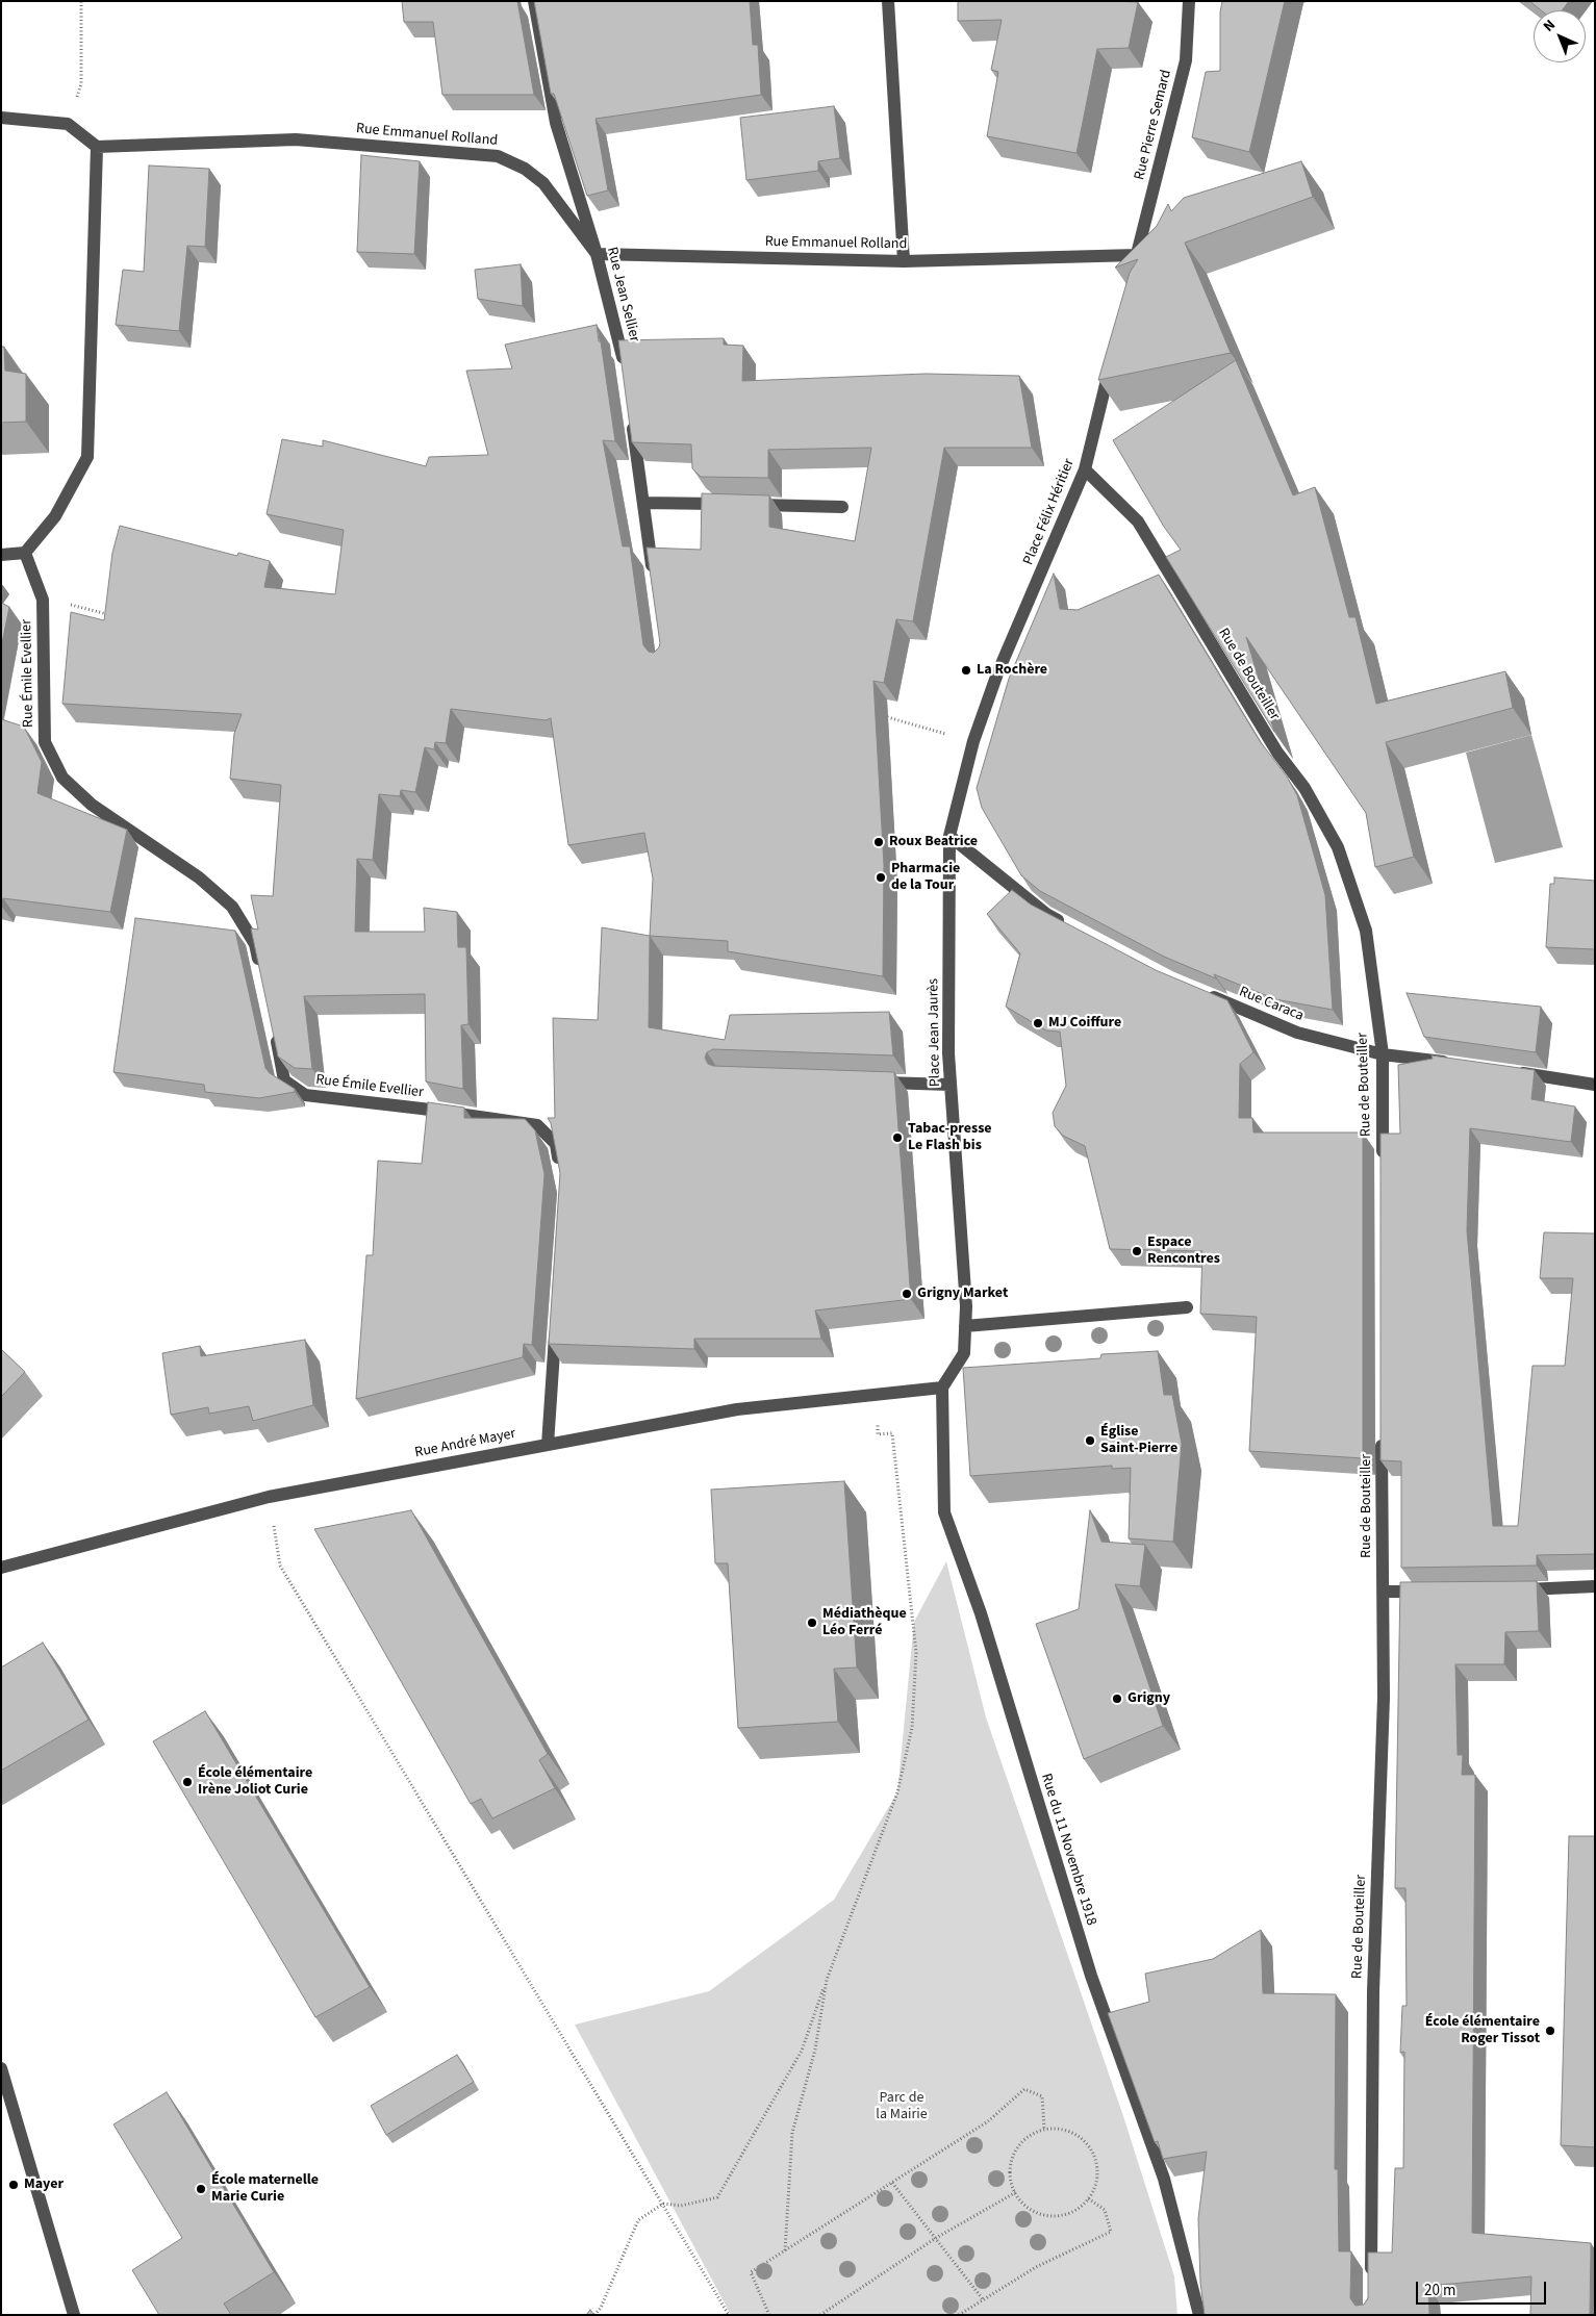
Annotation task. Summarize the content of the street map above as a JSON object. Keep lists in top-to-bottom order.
{
  "streets": {
    "street": [
      "Rue Pierre Semard",
      "Rue Emmanuel Rolland",
      "Rue Jean Sellier",
      "Place Félix Héritier",
      "Rue Émile Evellier",
      "Rue de Bouteiller",
      "Rue Caraca",
      "Place Jean Jaurès",
      "Rue André Mayer",
      "Rue du 11 Novembre 1918"
    ]
  },
  "crossings": [
    ["Rue Pierre Semard", "Rue Emmanuel Rolland"],
    ["Rue Emmanuel Rolland", "Rue Jean Sellier"],
    ["Place Félix Héritier", "Rue de Bouteiller"],
    ["Place Félix Héritier", "Place Jean Jaurès"],
    ["Rue de Bouteiller", "Rue Caraca"],
    ["Place Jean Jaurès", "Rue André Mayer"],
    ["Place Jean Jaurès", "Rue du 11 Novembre 1918"],
    ["Rue André Mayer", "Rue du 11 Novembre 1918"]
  ],
  "parks": ["Parc de la Mairie"],
  "places": [
    "La Rochère",
    "Roux Beatrice",
    "Pharmacie de la Tour",
    "MJ Coiffure",
    "Tabac-presse Le Flash bis",
    "Espace Rencontres",
    "Grigny Market",
    "Église Saint-Pierre",
    "Médiathèque Léo Ferré",
    "Grigny",
    "École élémentaire Irène Joliot Curie",
    "École élémentaire Roger Tissot",
    "Mayer",
    "École maternelle Marie Curie"
  ],
  "scale_bar": "20 m",
  "north": "top left"
}
